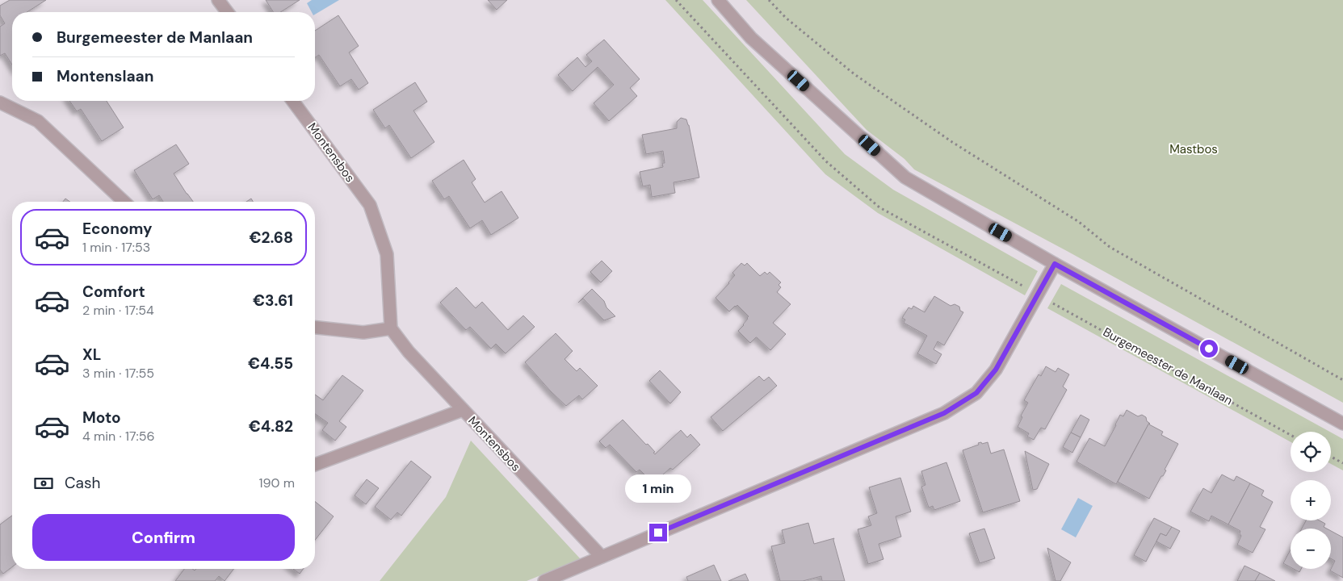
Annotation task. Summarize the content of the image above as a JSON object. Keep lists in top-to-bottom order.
{
  "streets": {
    "street": ["Montensbos"],
    "path": ["Burgemeester de Manlaan"]
  },
  "parks": ["Mastbos"],
  "page": {
    "banner": ["Burgemeester de Manlaan", "Montenslaan"],
    "list": [
      {
        "name": "Economy",
        "note": "1 min · 17:53",
        "value": "€2.68"
      },
      {
        "name": "Comfort",
        "note": "2 min · 17:54",
        "value": "€3.61"
      },
      {
        "name": "XL",
        "note": "3 min · 17:55",
        "value": "€4.55"
      },
      {
        "name": "Moto",
        "note": "4 min · 17:56",
        "value": "€4.82"
      }
    ],
    "map_buttons": ["+", "−"],
    "pay": ["Cash", "190 m"],
    "bubble": "1 min",
    "buttons": "Confirm"
  }
}
